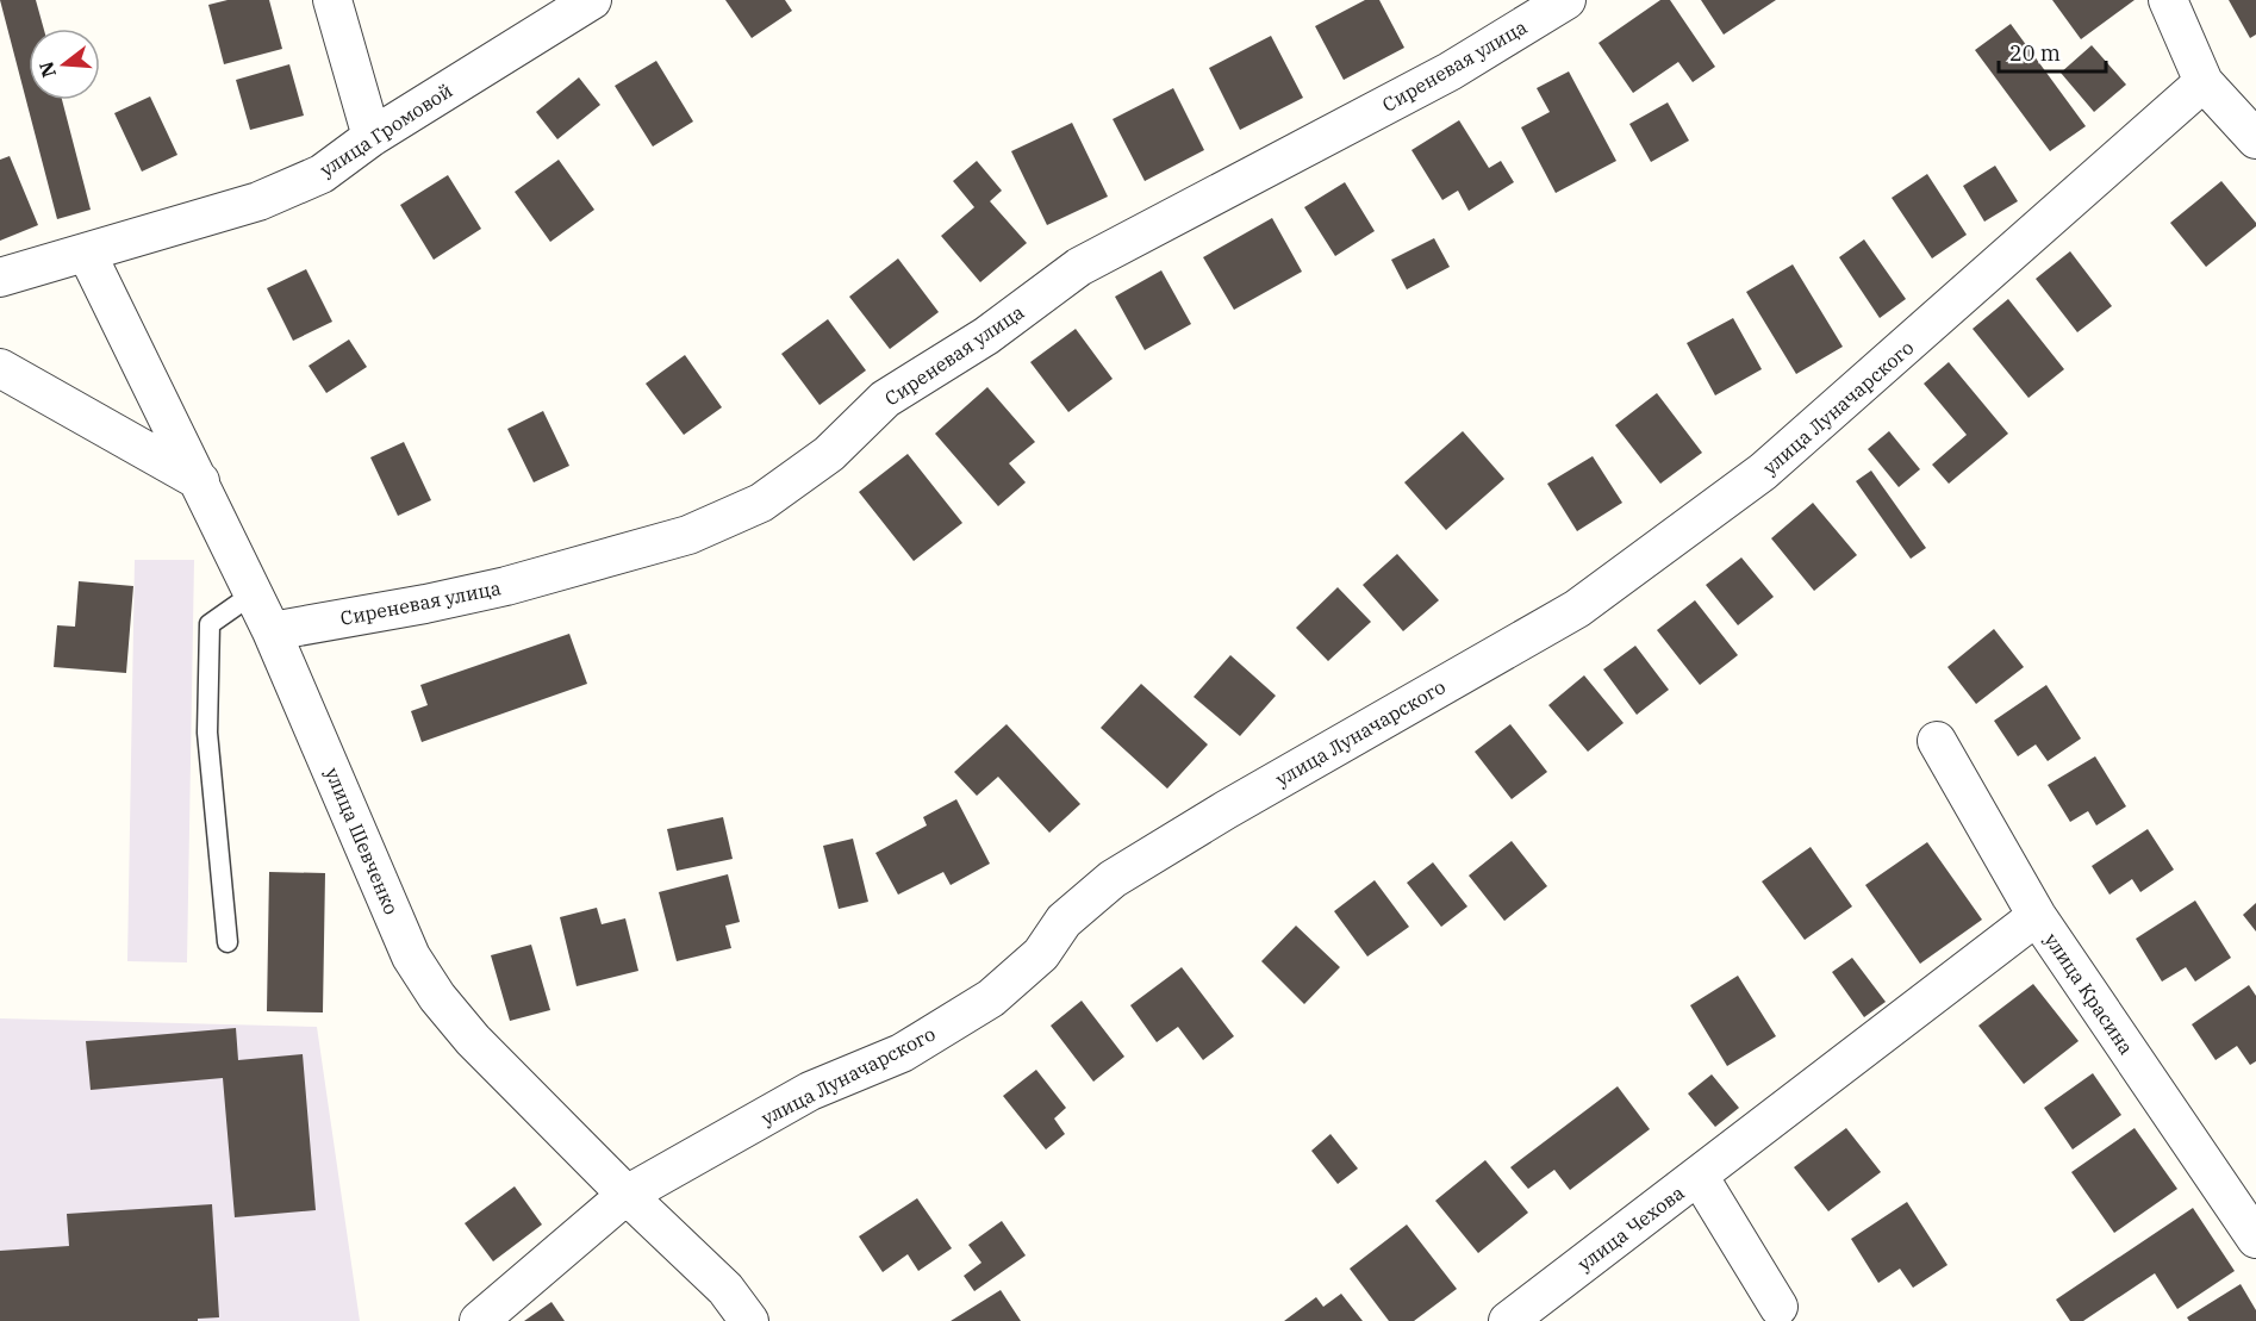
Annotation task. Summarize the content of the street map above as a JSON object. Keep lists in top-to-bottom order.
{
  "streets": {
    "street": [
      "Сиреневая улица",
      "улица Громовой",
      "улица Луначарского",
      "улица Шевченко",
      "улица Красина",
      "улица Чехова"
    ]
  },
  "crossings": [
    ["Сиреневая улица", "улица Шевченко"],
    ["улица Громовой", "улица Шевченко"],
    ["улица Луначарского", "улица Шевченко"]
  ],
  "scale_bar": "20 m",
  "north": "left"
}
